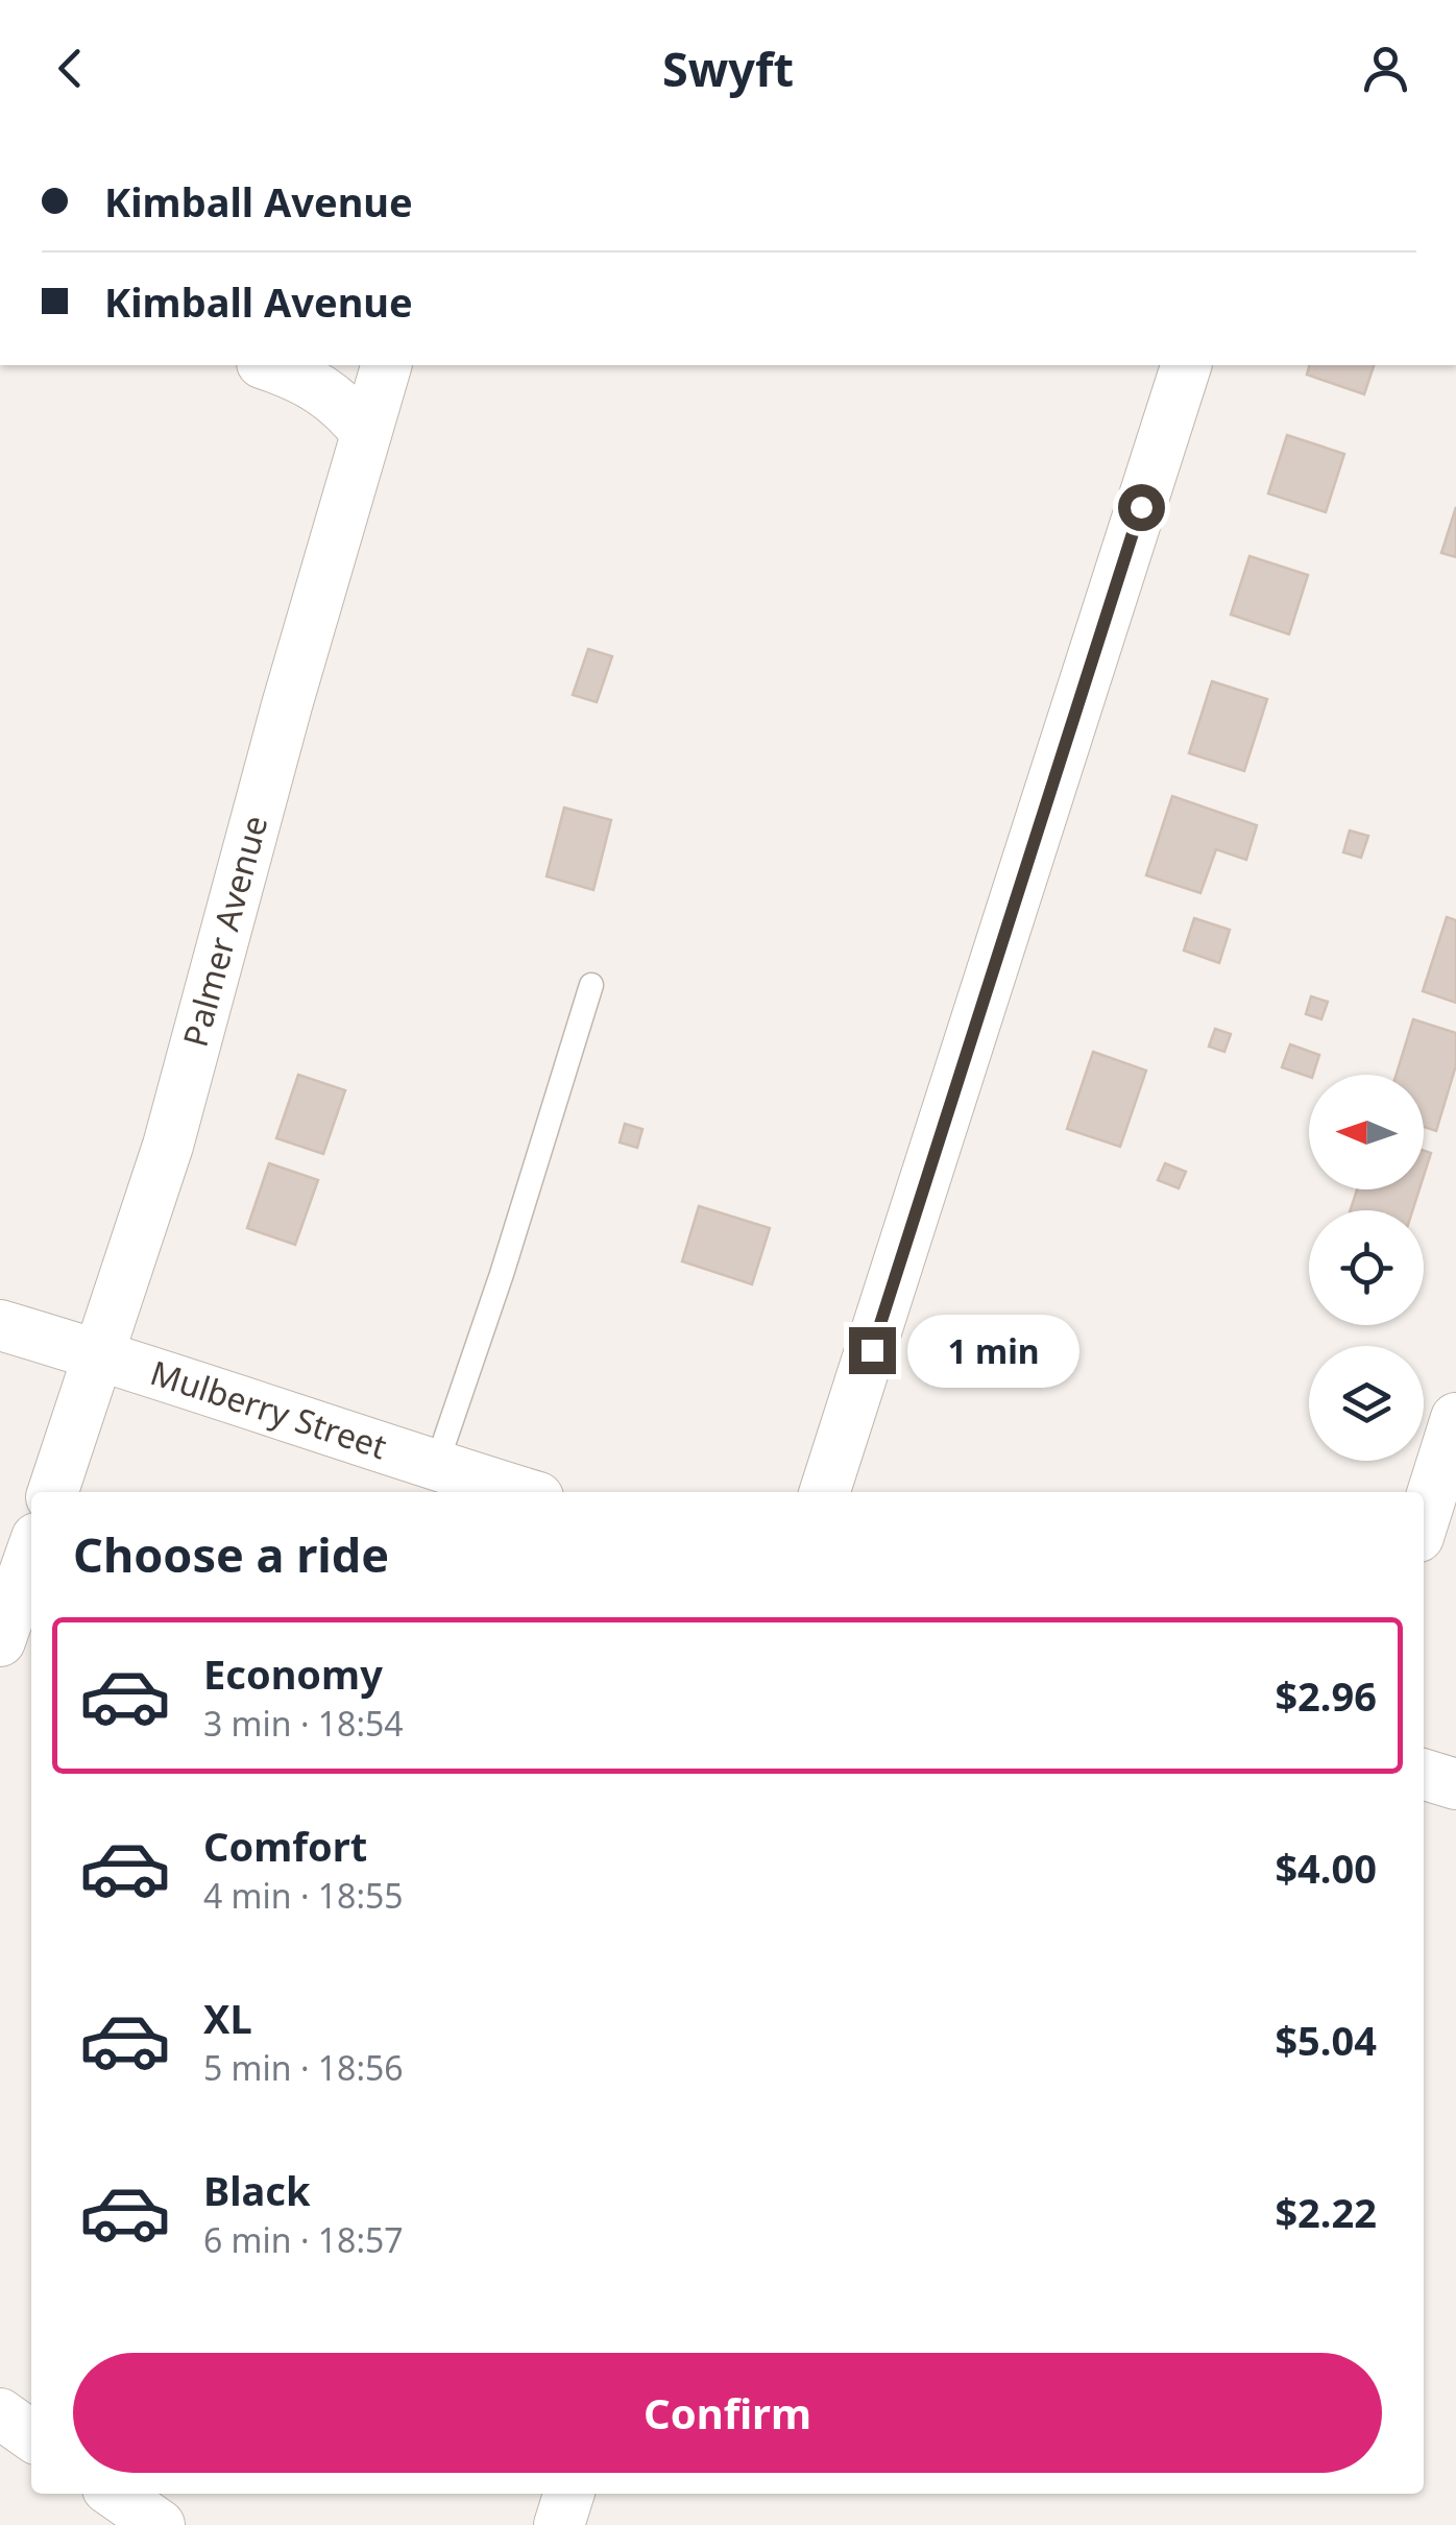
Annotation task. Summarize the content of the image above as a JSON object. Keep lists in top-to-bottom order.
{
  "streets": {
    "street": ["Palmer Avenue", "Mulberry Street"]
  },
  "crossings": [
    ["Palmer Avenue", "Mulberry Street"]
  ],
  "north": "left",
  "page": {
    "header": "Swyft",
    "banner": ["Kimball Avenue", "Kimball Avenue"],
    "bubble": "1 min",
    "heading": "Choose a ride",
    "list": [
      {
        "name": "Economy",
        "note": "3 min · 18:54",
        "value": "$2.96"
      },
      {
        "name": "Comfort",
        "note": "4 min · 18:55",
        "value": "$4.00"
      },
      {
        "name": "XL",
        "note": "5 min · 18:56",
        "value": "$5.04"
      },
      {
        "name": "Black",
        "note": "6 min · 18:57",
        "value": "$2.22"
      }
    ],
    "buttons": "Confirm"
  }
}
